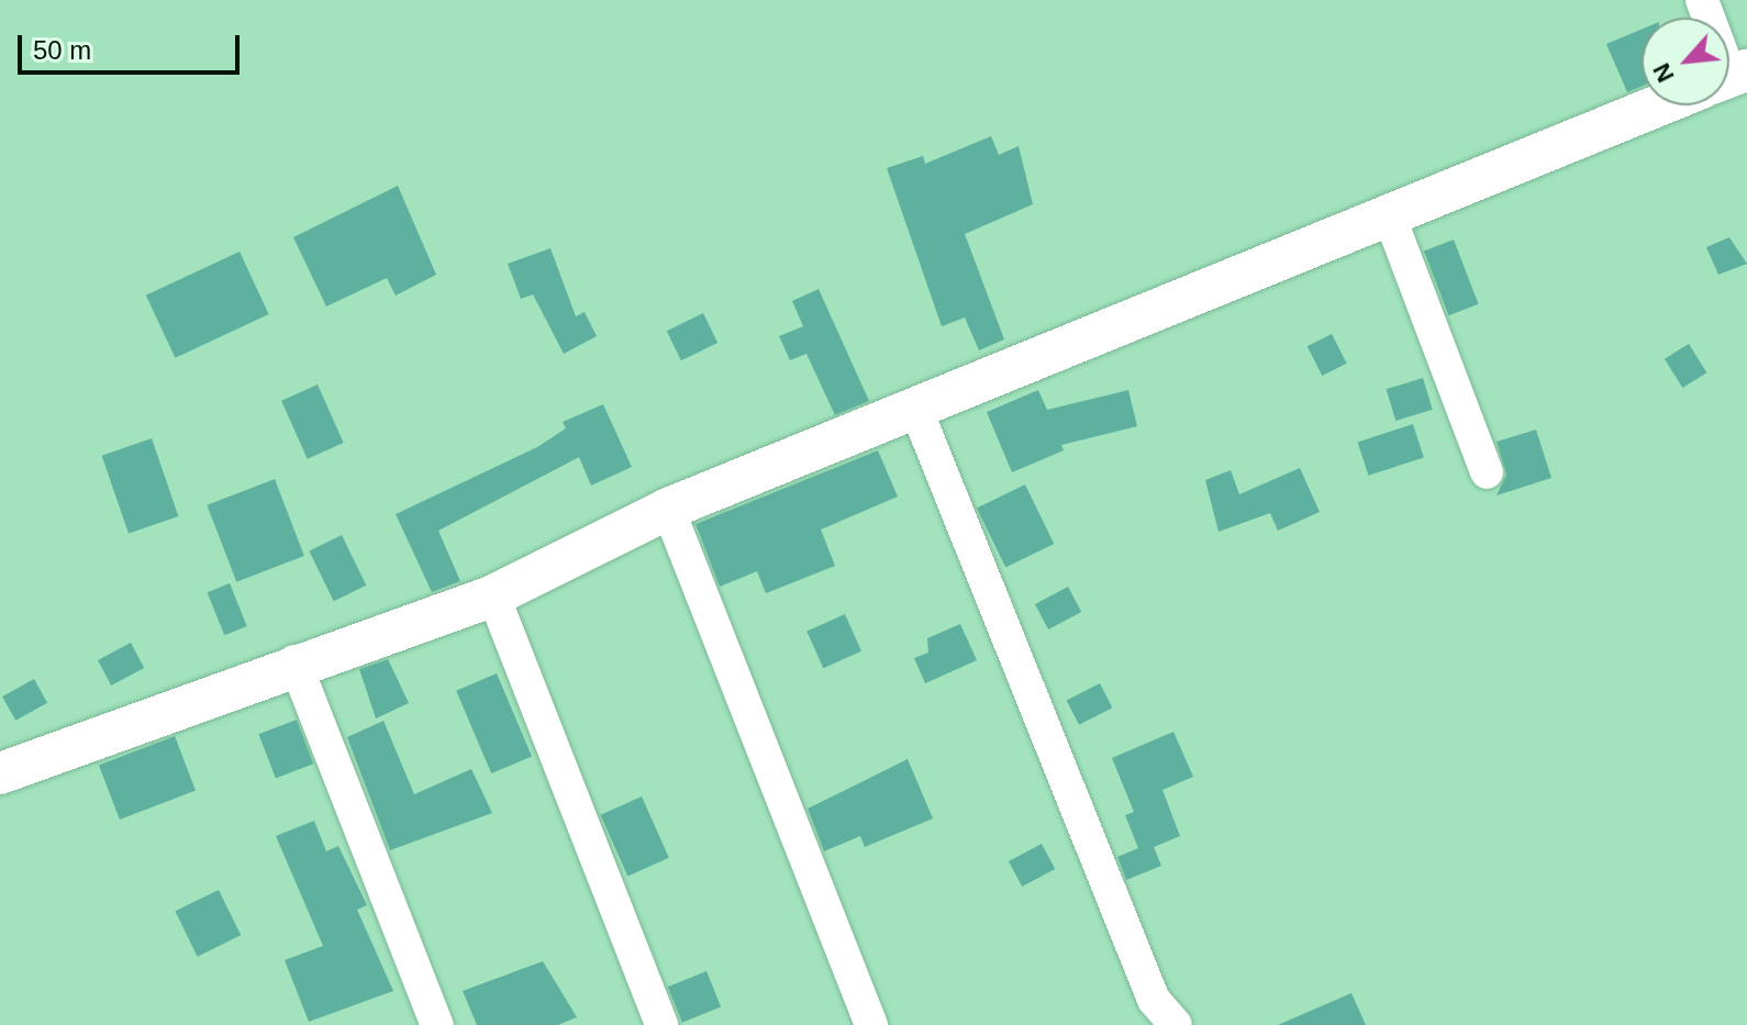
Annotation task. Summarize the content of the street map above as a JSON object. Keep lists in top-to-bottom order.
{
  "scale_bar": "50 m",
  "north": "bottom left"
}
